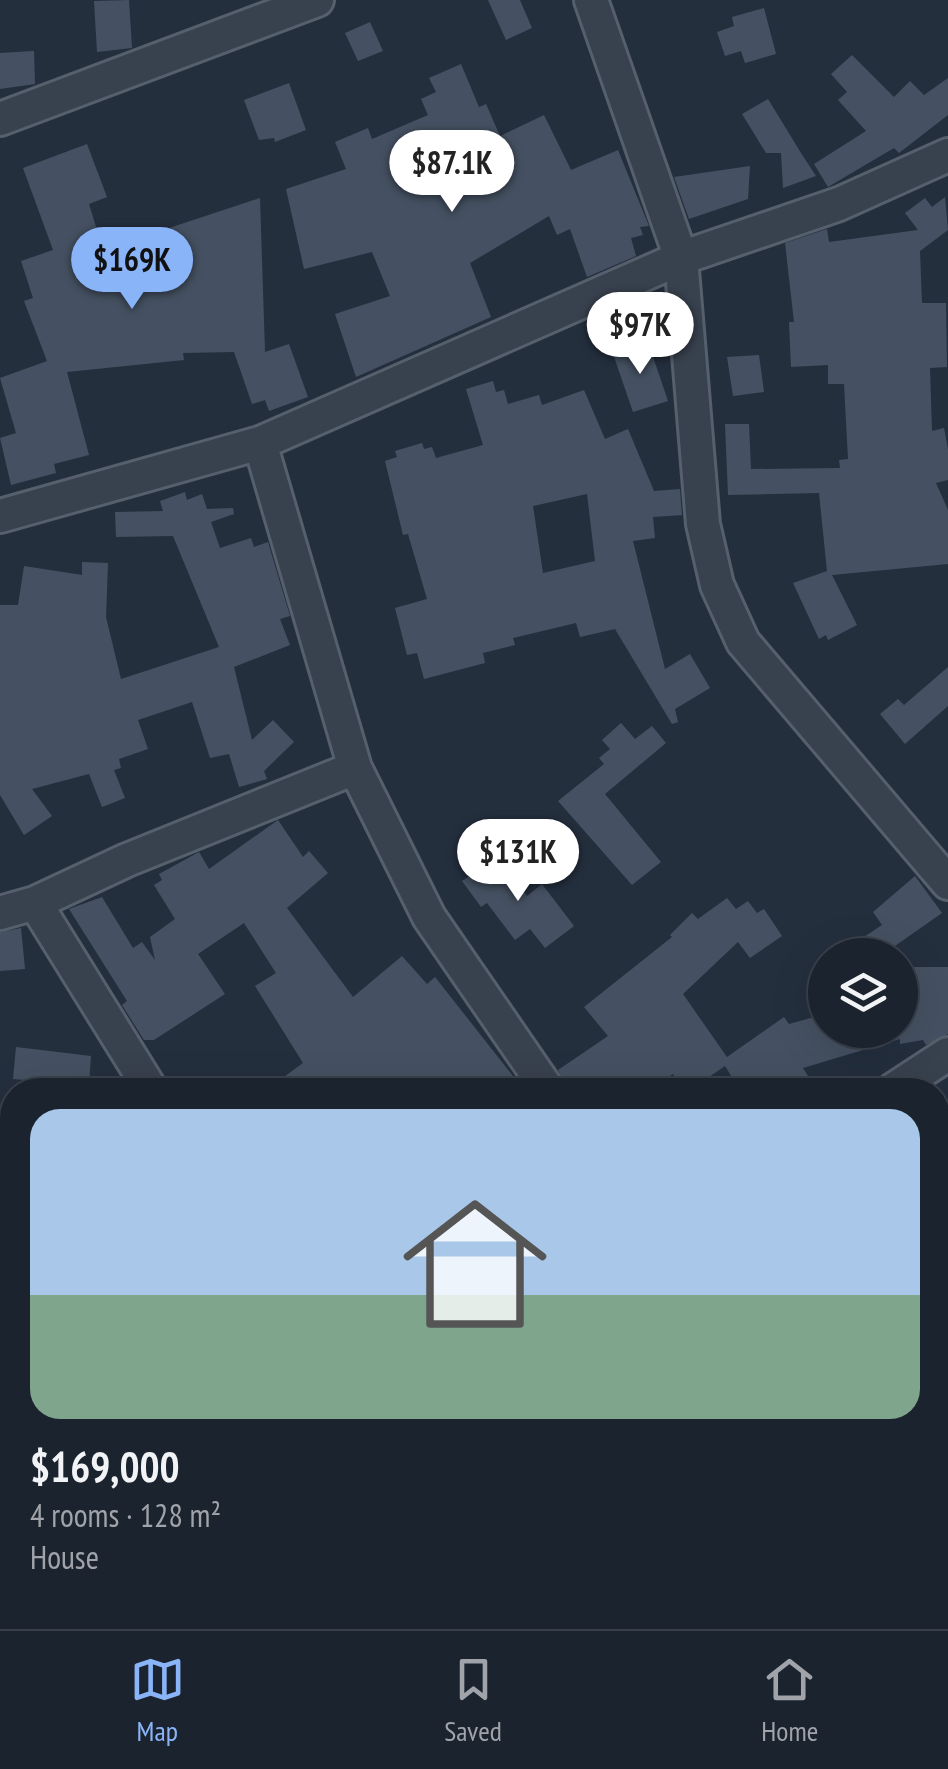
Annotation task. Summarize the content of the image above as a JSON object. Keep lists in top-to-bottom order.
{
  "page": {
    "price": [
      "$87.1K",
      "$169K",
      "$97K",
      "$131K"
    ],
    "list": [
      {
        "name": "$169,000",
        "note": "4 rooms · 128 m² · House"
      }
    ],
    "tabs": ["Map", "Saved", "Home"]
  }
}
